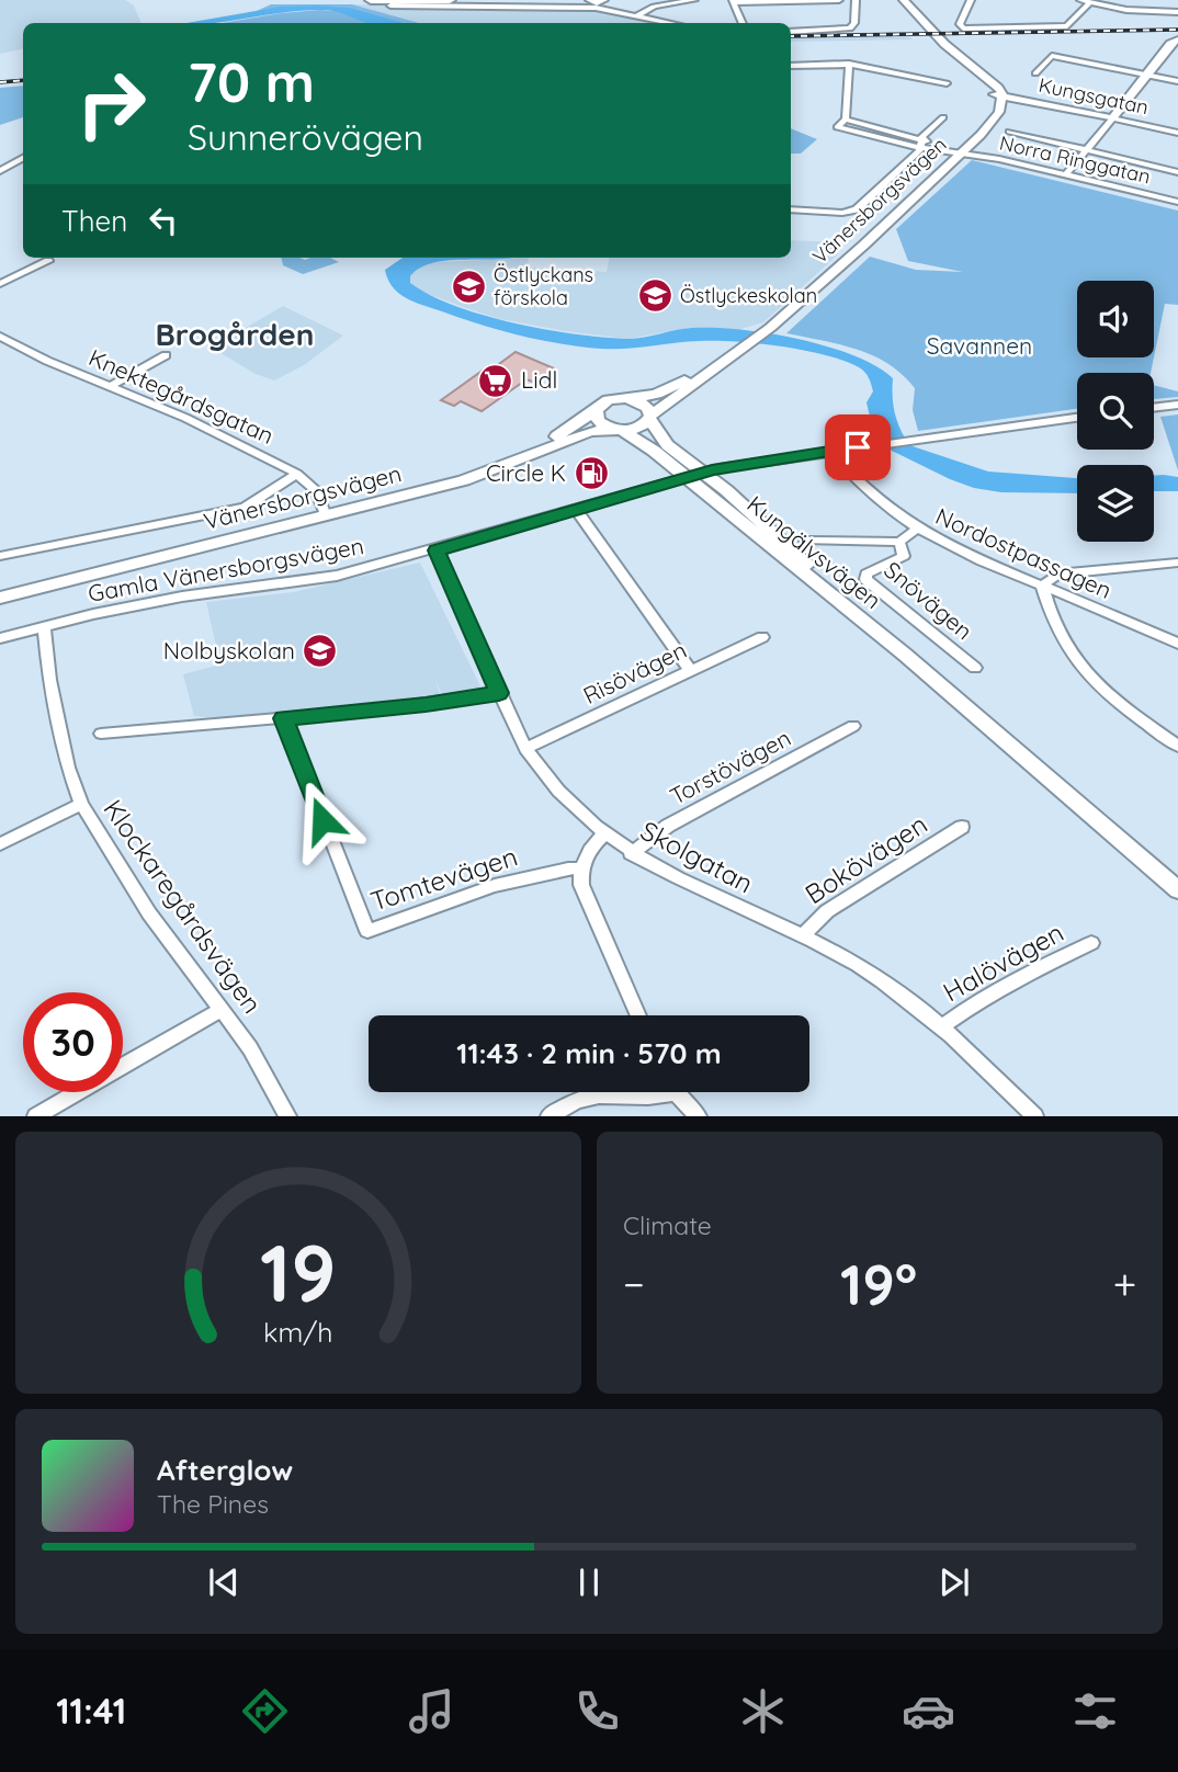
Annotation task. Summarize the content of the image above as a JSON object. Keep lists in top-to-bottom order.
{
  "streets": {
    "main road": ["Kungsgatan", "Vänersborgsvägen", "Kungälvsvägen"],
    "street": [
      "Norra Ringgatan",
      "Knektegårdsgatan",
      "Nordostpassagen",
      "Gamla Vänersborgsvägen",
      "Snövägen",
      "Risövägen",
      "Torstövägen",
      "Skolgatan",
      "Bokövägen",
      "Tomtevägen",
      "Klockaregårdsvägen",
      "Halövägen"
    ]
  },
  "crossings": [
    ["Kungsgatan", "Vänersborgsvägen"],
    ["Norra Ringgatan", "Vänersborgsvägen"],
    ["Vänersborgsvägen", "Knektegårdsgatan"],
    ["Vänersborgsvägen", "Kungälvsvägen"],
    ["Kungälvsvägen", "Gamla Vänersborgsvägen"],
    ["Nordostpassagen", "Gamla Vänersborgsvägen"],
    ["Nordostpassagen", "Snövägen"],
    ["Gamla Vänersborgsvägen", "Skolgatan"],
    ["Gamla Vänersborgsvägen", "Klockaregårdsvägen"],
    ["Risövägen", "Skolgatan"],
    ["Torstövägen", "Skolgatan"],
    ["Skolgatan", "Bokövägen"],
    ["Skolgatan", "Halövägen"]
  ],
  "districts": ["Brogården"],
  "parks": ["Savannen"],
  "places": {
    "school or university": ["Östlyckans förskola", "Östlyckeskolan", "Nolbyskolan"],
    "supermarket": ["Lidl"],
    "fuel station": ["Circle K"]
  },
  "page": {
    "turn": ["70 m", "Sunnerövägen"],
    "then": "Then",
    "limit": "30",
    "trip": "11:43 · 2 min · 570 m",
    "tile": "Climate",
    "heat": ["−", "19°", "+"],
    "song": ["Afterglow", "The Pines"],
    "tabs": "11:41",
    "gauge": ["19", "km/h"]
  }
}
